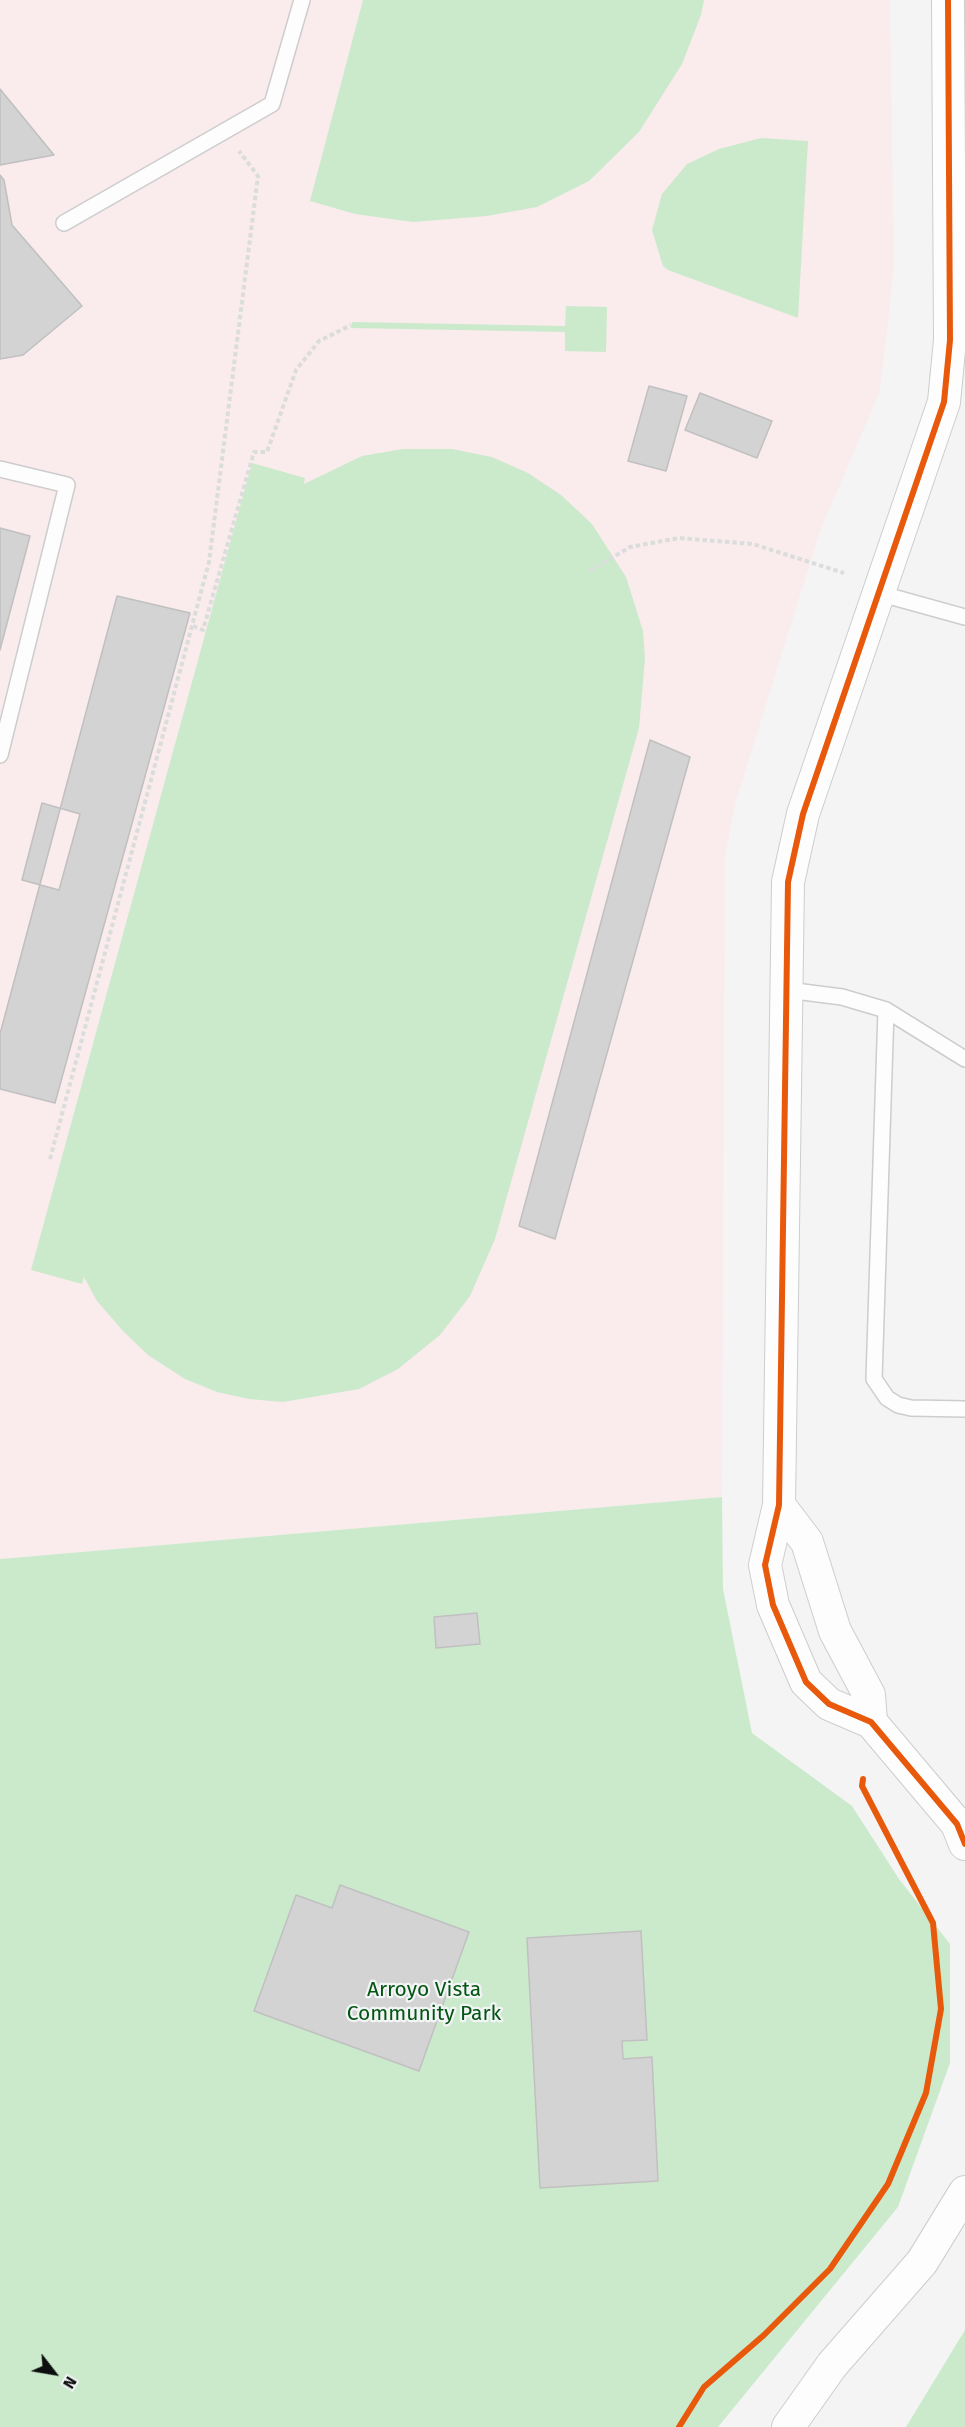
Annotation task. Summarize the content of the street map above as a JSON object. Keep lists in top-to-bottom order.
{
  "parks": ["Arroyo Vista Community Park"],
  "north": "bottom right"
}
